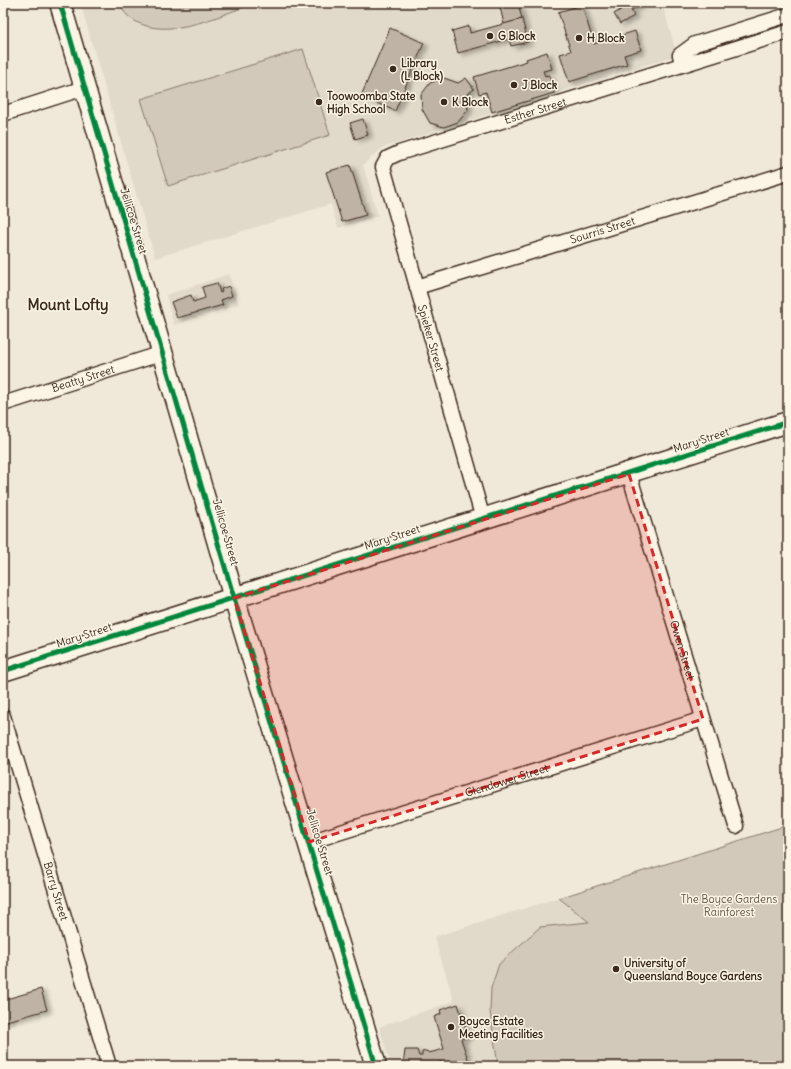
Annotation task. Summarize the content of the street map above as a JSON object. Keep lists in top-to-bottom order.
{
  "streets": {
    "street": [
      "Esther Street",
      "Jellicoe Street",
      "Sourris Street",
      "Spieker Street",
      "Beatty Street",
      "Mary Street",
      "Owen Street",
      "Glendower Street",
      "Barry Street"
    ]
  },
  "crossings": [
    ["Esther Street", "Spieker Street"],
    ["Jellicoe Street", "Beatty Street"],
    ["Jellicoe Street", "Mary Street"],
    ["Jellicoe Street", "Glendower Street"],
    ["Sourris Street", "Spieker Street"],
    ["Spieker Street", "Mary Street"],
    ["Mary Street", "Owen Street"],
    ["Owen Street", "Glendower Street"]
  ],
  "districts": ["Mount Lofty"],
  "parks": ["The Boyce Gardens Rainforest"],
  "places": [
    "G Block",
    "H Block",
    "Library (L Block)",
    "J Block",
    "Toowoomba State High School",
    "K Block",
    "University of Queensland Boyce Gardens",
    "Boyce Estate Meeting Facilities"
  ]
}
